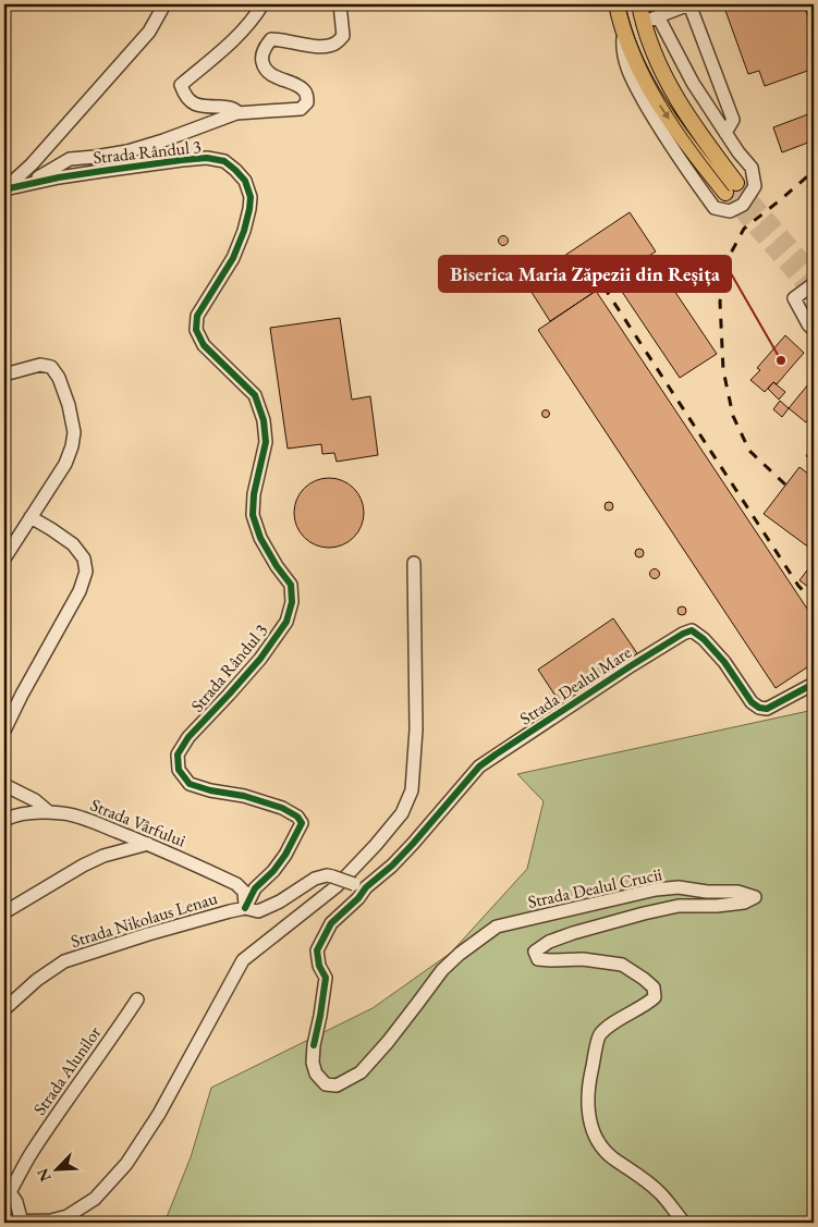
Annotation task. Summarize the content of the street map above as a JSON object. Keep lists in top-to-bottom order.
{
  "streets": {
    "street": [
      "Strada Rândul 3",
      "Strada Dealul Mare",
      "Strada Vârfului",
      "Strada Dealul Crucii",
      "Strada Nikolaus Lenau",
      "Strada Alunilor"
    ]
  },
  "crossings": [
    ["Strada Rândul 3", "Strada Vârfului"],
    ["Strada Rândul 3", "Strada Nikolaus Lenau"],
    ["Strada Dealul Mare", "Strada Dealul Crucii"],
    ["Strada Dealul Mare", "Strada Nikolaus Lenau"],
    ["Strada Vârfului", "Strada Nikolaus Lenau"],
    ["Strada Dealul Crucii", "Strada Nikolaus Lenau"]
  ],
  "places": ["Biserica Maria Zăpezii din Reșița"],
  "north": "bottom left"
}
